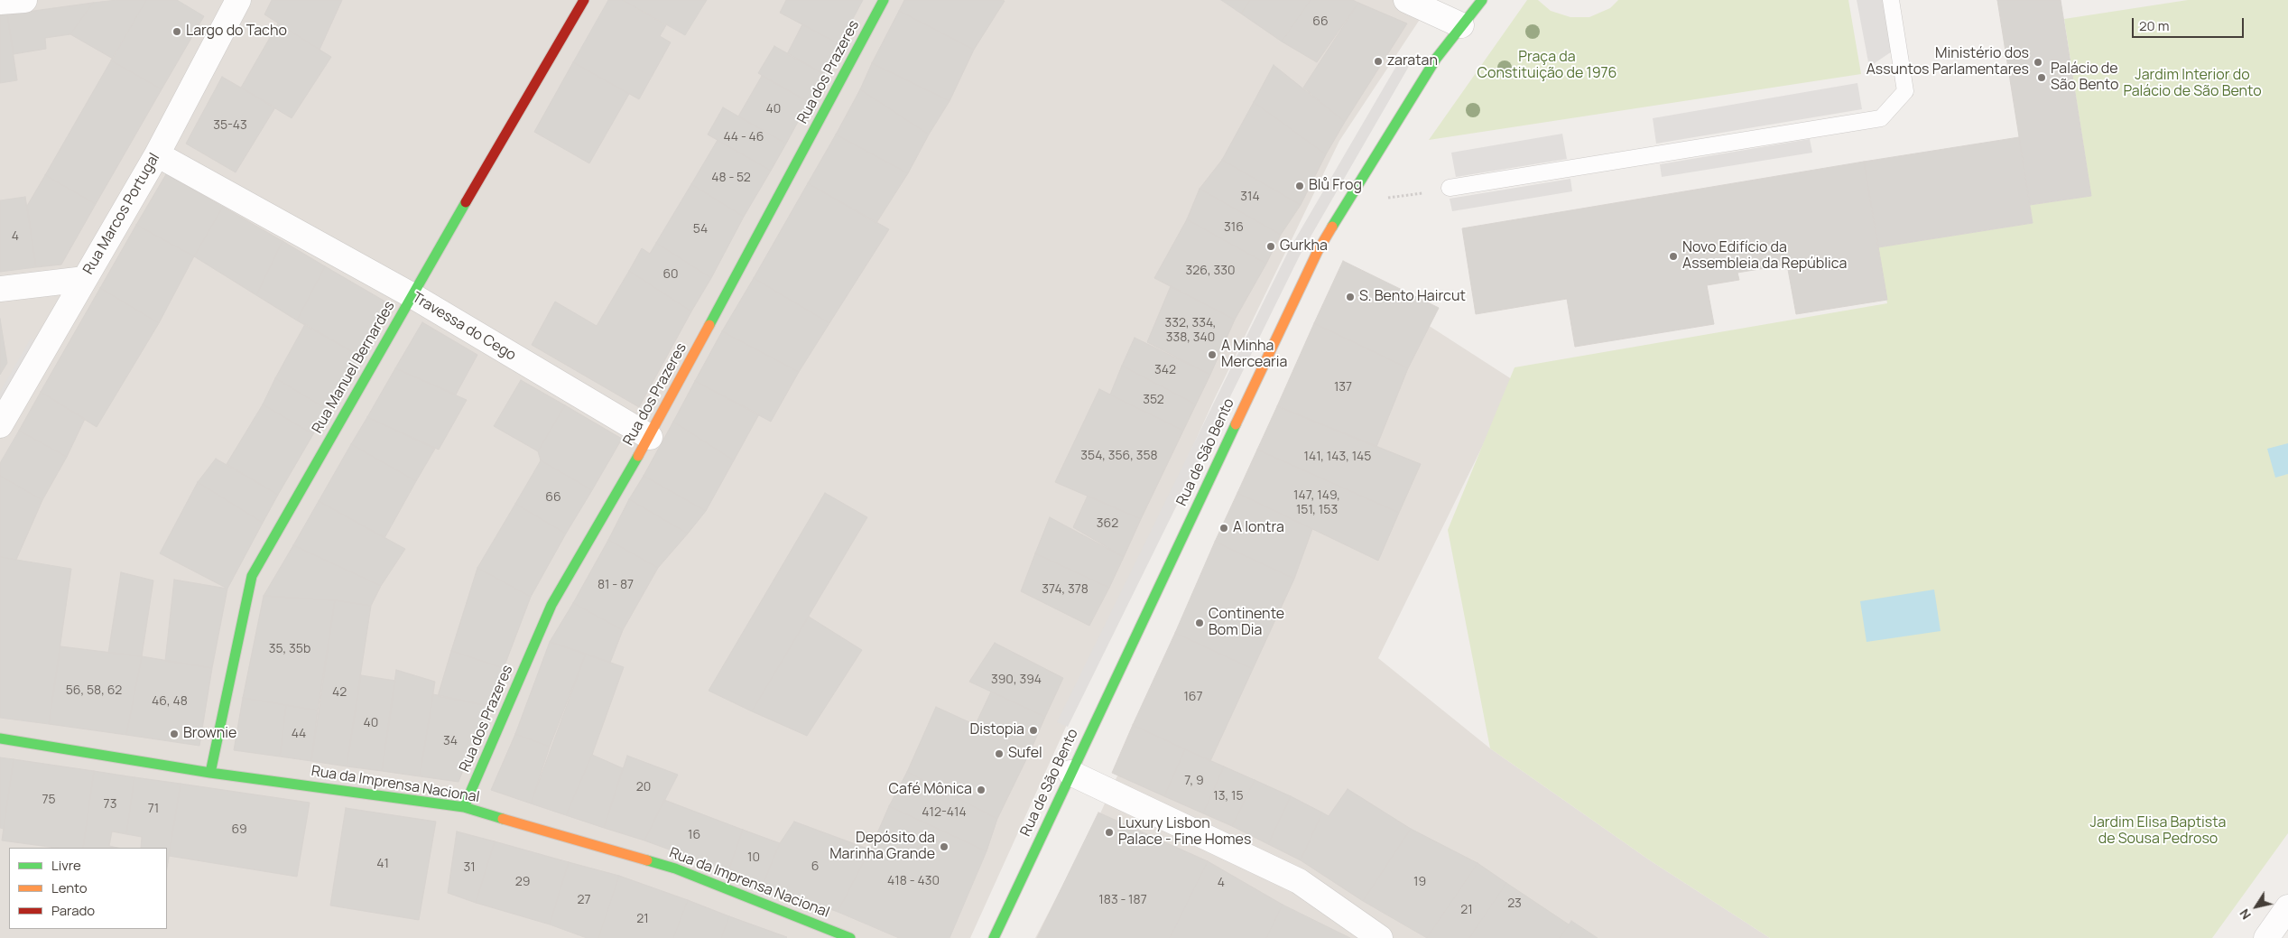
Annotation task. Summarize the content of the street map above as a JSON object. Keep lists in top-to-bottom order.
{
  "streets": {
    "street": [
      "Rua dos Prazeres",
      "Rua Marcos Portugal",
      "Travessa do Cego",
      "Rua Manuel Bernardes",
      "Rua de São Bento",
      "Rua da Imprensa Nacional"
    ]
  },
  "crossings": [
    ["Rua dos Prazeres", "Travessa do Cego"],
    ["Rua dos Prazeres", "Rua da Imprensa Nacional"],
    ["Rua Marcos Portugal", "Travessa do Cego"],
    ["Travessa do Cego", "Rua Manuel Bernardes"],
    ["Rua Manuel Bernardes", "Rua da Imprensa Nacional"]
  ],
  "parks": ["Praça da Constituição de 1976", "Jardim Interior do Palácio de São Bento", "Jardim Elisa Baptista de Sousa Pedroso"],
  "places": [
    "Largo do Tacho",
    "zaratan",
    "Ministério dos Assuntos Parlamentares",
    "Palácio de São Bento",
    "Blů Frog",
    "Gurkha",
    "Novo Edifício da Assembleia da República",
    "S. Bento Haircut",
    "A Minha Mercearia",
    "A lontra",
    "Continente Bom Dia",
    "Distopia",
    "Brownie",
    "Sufel",
    "Café Mônica",
    "Luxury Lisbon Palace - Fine Homes",
    "Depósito da Marinha Grande"
  ],
  "house_numbers": [
    "66",
    "40",
    "35-43",
    "44 - 46",
    "48 - 52",
    "314",
    "316",
    "54",
    "4",
    "326, 330",
    "60",
    "332, 334, 338, 340",
    "342",
    "137",
    "352",
    "354, 356, 358",
    "141, 143, 145",
    "147, 149, 151, 153",
    "66",
    "362",
    "81 - 87",
    "374, 378",
    "35, 35b",
    "390, 394",
    "56, 58, 62",
    "42",
    "167",
    "46, 48",
    "40",
    "44",
    "34",
    "7, 9",
    "20",
    "13, 15",
    "75",
    "73",
    "71",
    "412-414",
    "69",
    "16",
    "10",
    "41",
    "6",
    "31",
    "418 - 430",
    "29",
    "19",
    "4",
    "27",
    "183 - 187",
    "23",
    "21",
    "21"
  ],
  "legend": ["Livre", "Lento", "Parado"],
  "scale_bar": "20 m",
  "north": "bottom left"
}
